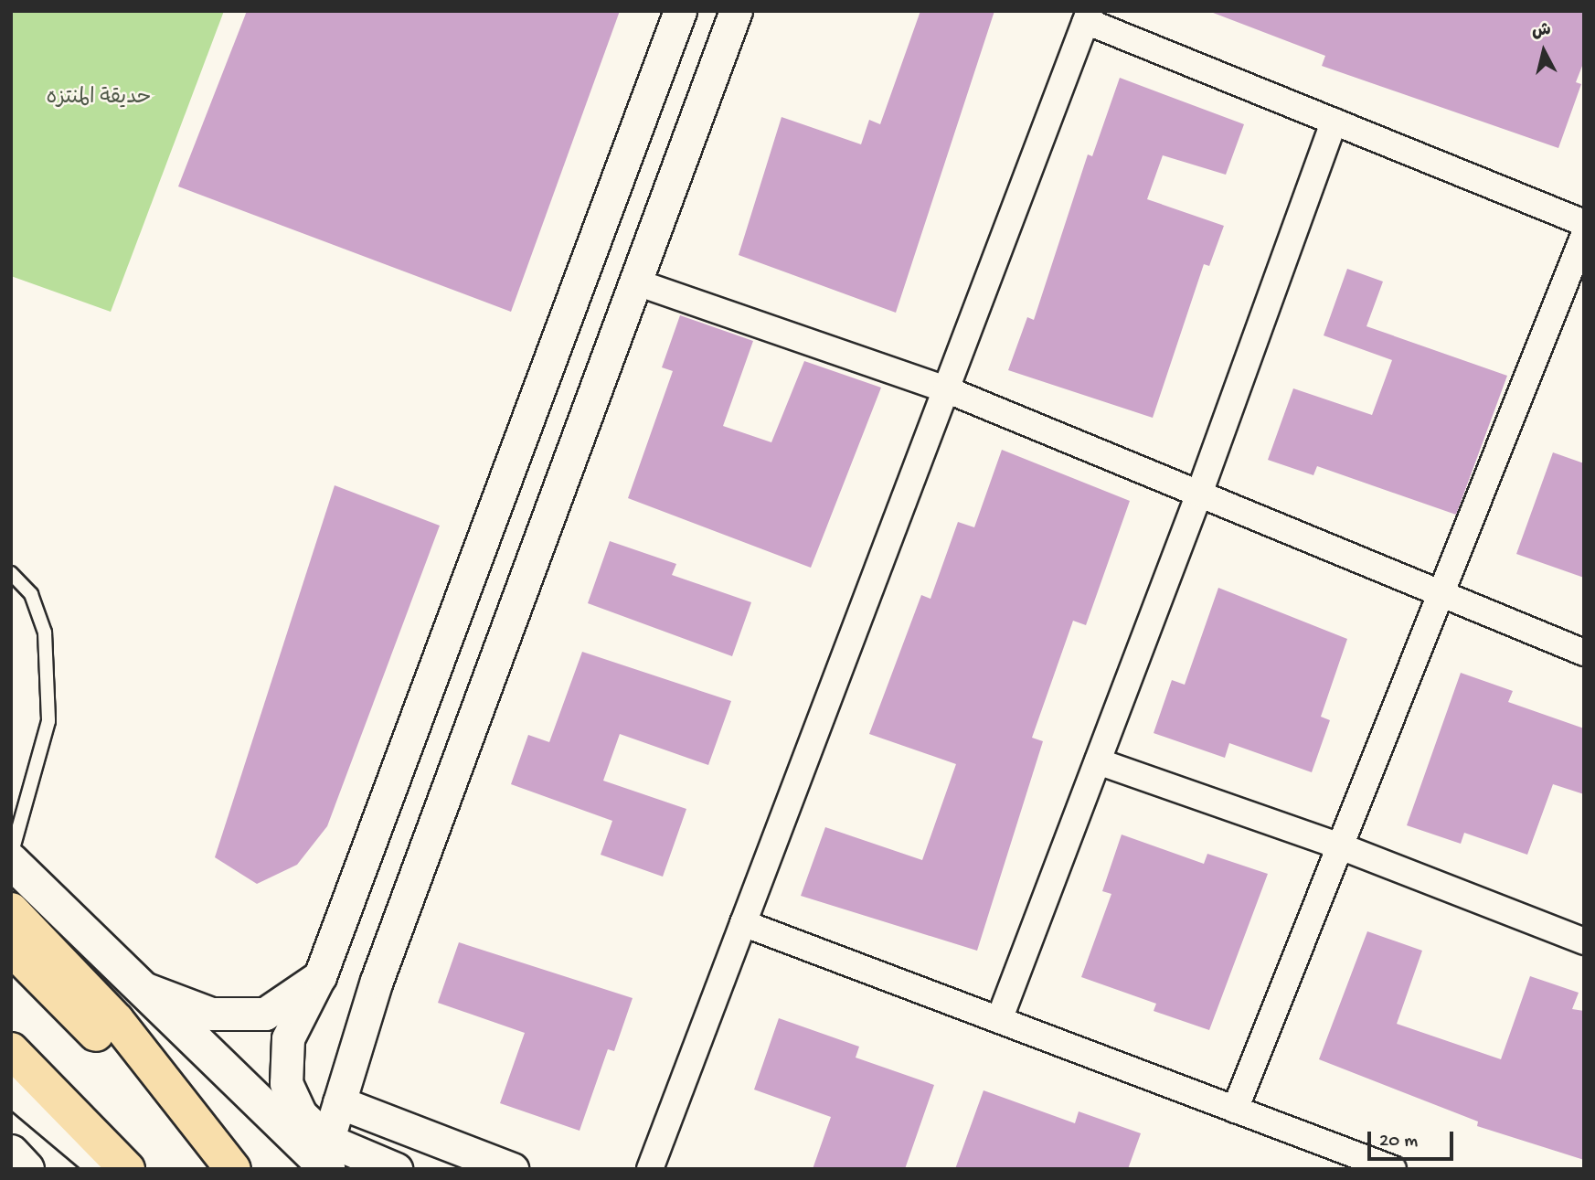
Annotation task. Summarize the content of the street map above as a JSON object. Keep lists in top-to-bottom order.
{
  "parks": ["حديقة المنتزه"],
  "scale_bar": "20 m",
  "north": "top"
}
